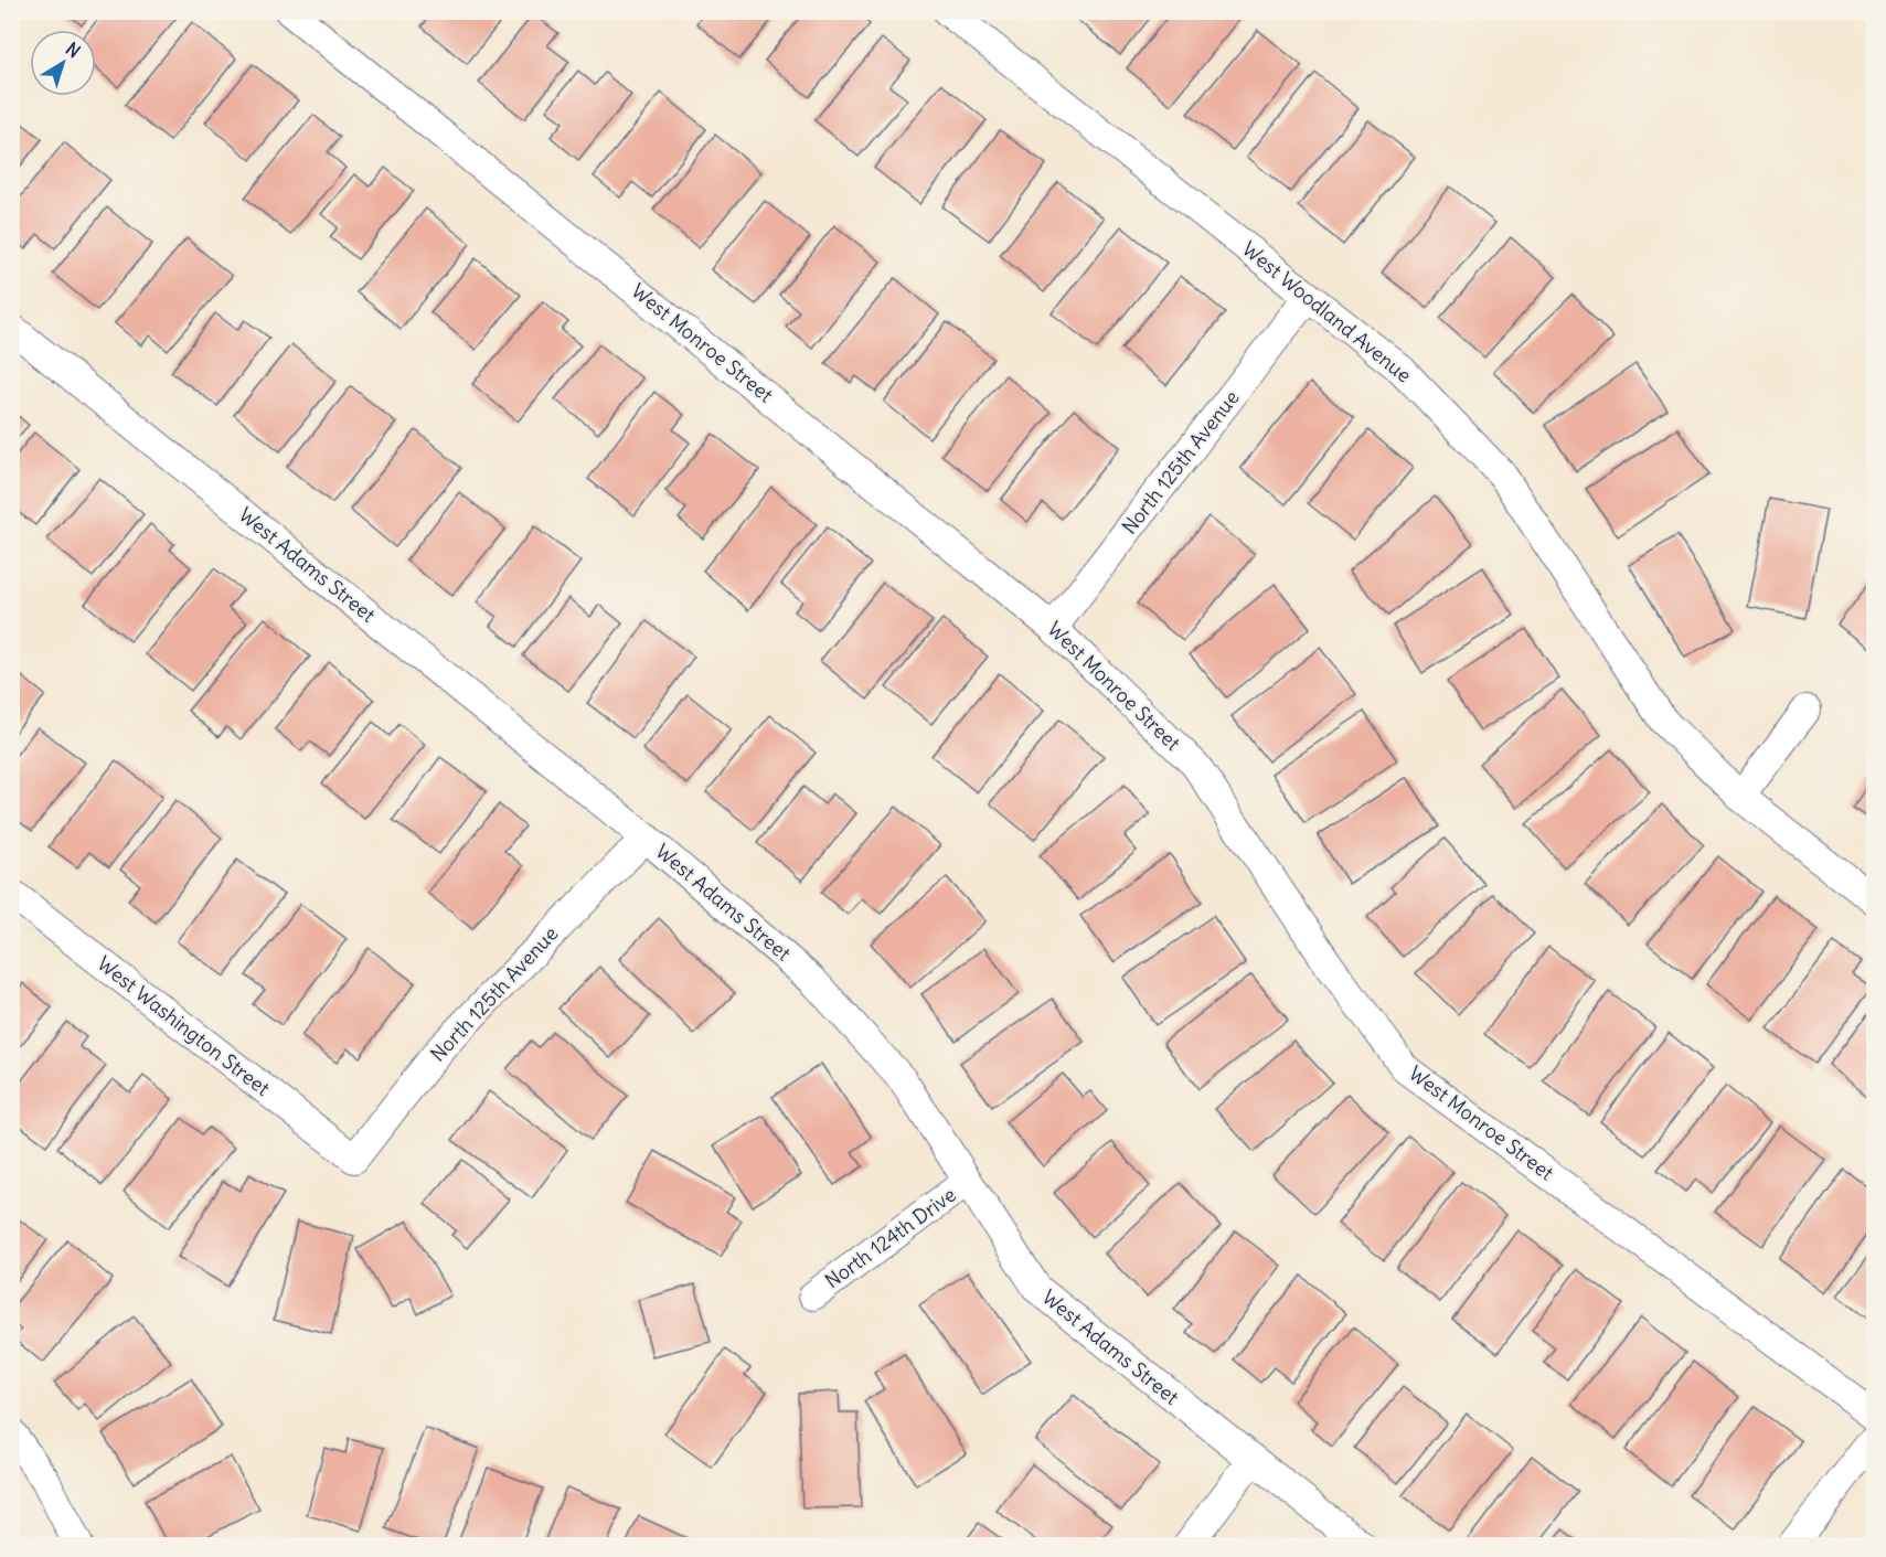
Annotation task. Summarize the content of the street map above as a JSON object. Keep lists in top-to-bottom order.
{
  "streets": {
    "street": [
      "West Woodland Avenue",
      "West Monroe Street",
      "North 125th Avenue",
      "West Adams Street",
      "West Washington Street",
      "North 124th Drive"
    ]
  },
  "crossings": [
    ["West Woodland Avenue", "North 125th Avenue"],
    ["West Monroe Street", "North 125th Avenue"],
    ["North 125th Avenue", "West Adams Street"],
    ["North 125th Avenue", "West Washington Street"],
    ["West Adams Street", "North 124th Drive"]
  ],
  "north": "top right"
}
